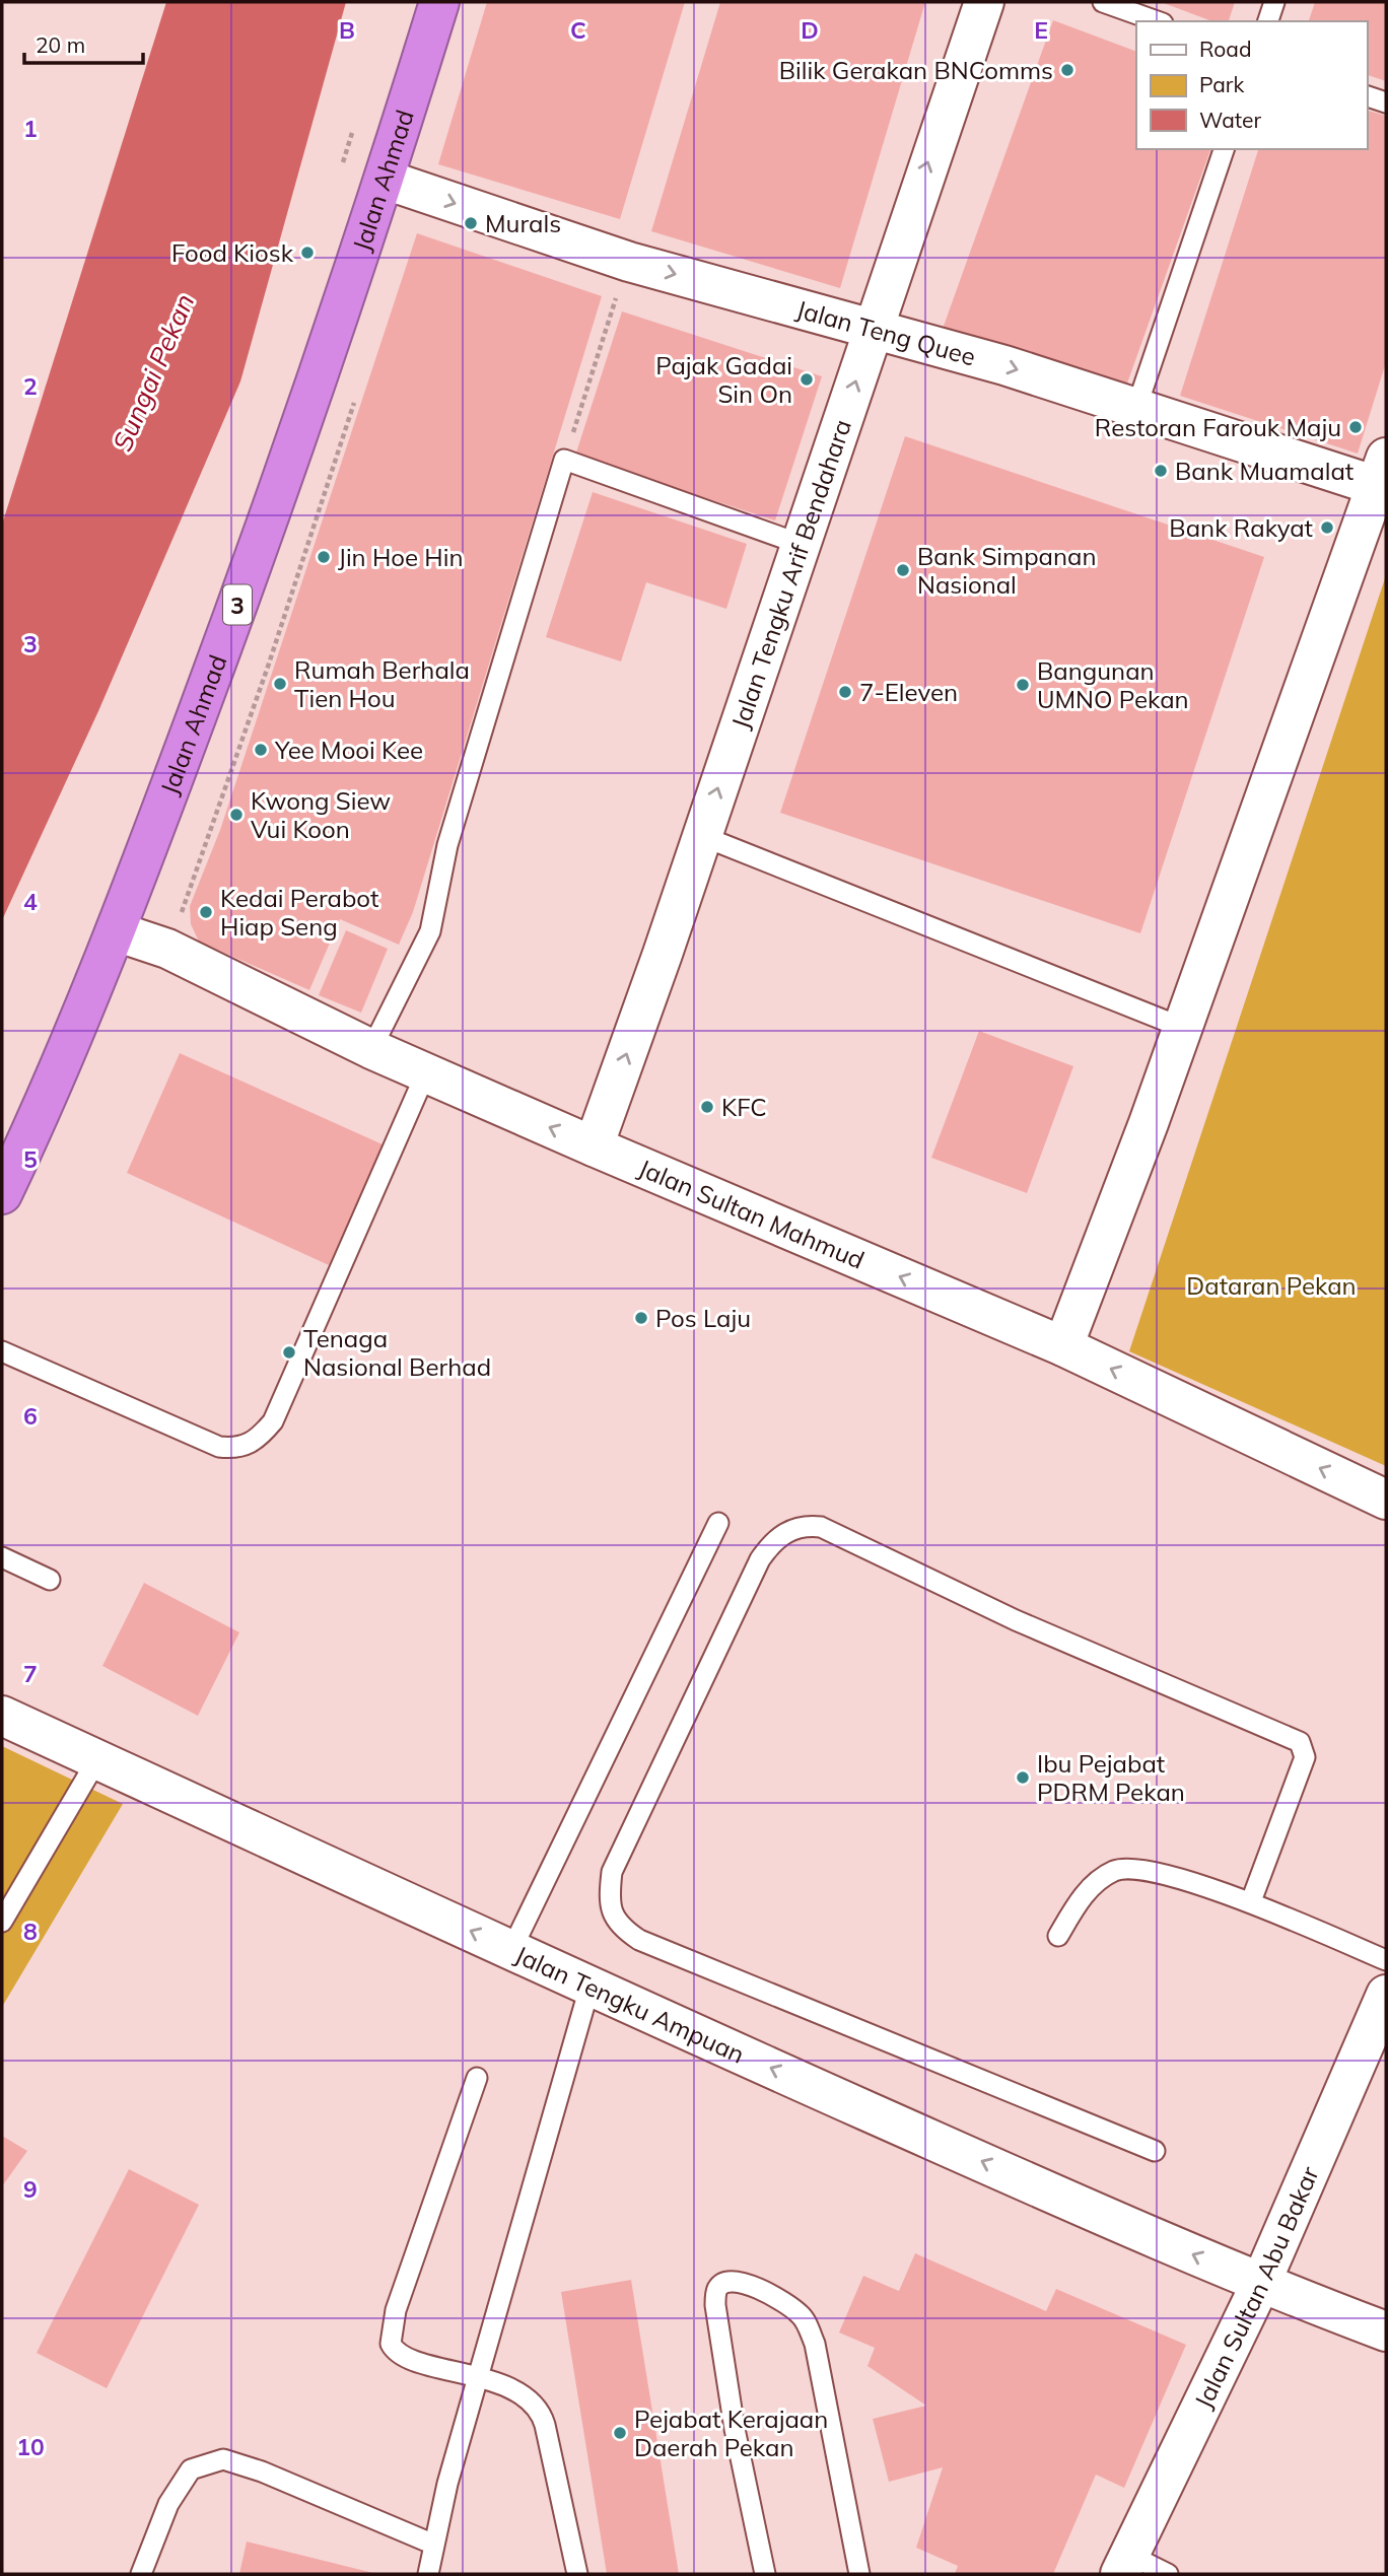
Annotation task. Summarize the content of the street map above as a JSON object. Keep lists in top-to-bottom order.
{
  "streets": {
    "highway": ["Jalan Ahmad", "3"],
    "street": [
      "Jalan Teng Quee",
      "Jalan Tengku Arif Bendahara",
      "Jalan Sultan Mahmud",
      "Jalan Tengku Ampuan",
      "Jalan Sultan Abu Bakar"
    ]
  },
  "crossings": [
    ["Jalan Ahmad", "Jalan Teng Quee"],
    ["Jalan Ahmad", "Jalan Sultan Mahmud"],
    ["Jalan Teng Quee", "Jalan Tengku Arif Bendahara"],
    ["Jalan Tengku Arif Bendahara", "Jalan Sultan Mahmud"],
    ["Jalan Tengku Ampuan", "Jalan Sultan Abu Bakar"]
  ],
  "one_way": [
    "Jalan Teng Quee",
    "Jalan Tengku Arif Bendahara",
    "Jalan Sultan Mahmud",
    "Jalan Tengku Ampuan"
  ],
  "water": ["Sungai Pekan"],
  "parks": ["Dataran Pekan"],
  "places": [
    "Bilik Gerakan BNComms",
    "Murals",
    "Food Kiosk",
    "Pajak Gadai Sin On",
    "Restoran Farouk Maju",
    "Bank Muamalat",
    "Bank Rakyat",
    "Jin Hoe Hin",
    "Bank Simpanan Nasional",
    "Rumah Berhala Tien Hou",
    "Bangunan UMNO Pekan",
    "7-Eleven",
    "Yee Mooi Kee",
    "Kwong Siew Vui Koon",
    "Kedai Perabot Hiap Seng",
    "KFC",
    "Pos Laju",
    "Tenaga Nasional Berhad",
    "Ibu Pejabat PDRM Pekan",
    "Pejabat Kerajaan Daerah Pekan"
  ],
  "legend": ["Road", "Park", "Water"],
  "scale_bar": "20 m",
  "grid": {
    "columns": [
      "B",
      "C",
      "D",
      "E"
    ],
    "rows": [
      "1",
      "2",
      "3",
      "4",
      "5",
      "6",
      "7",
      "8",
      "9",
      "10"
    ]
  }
}
